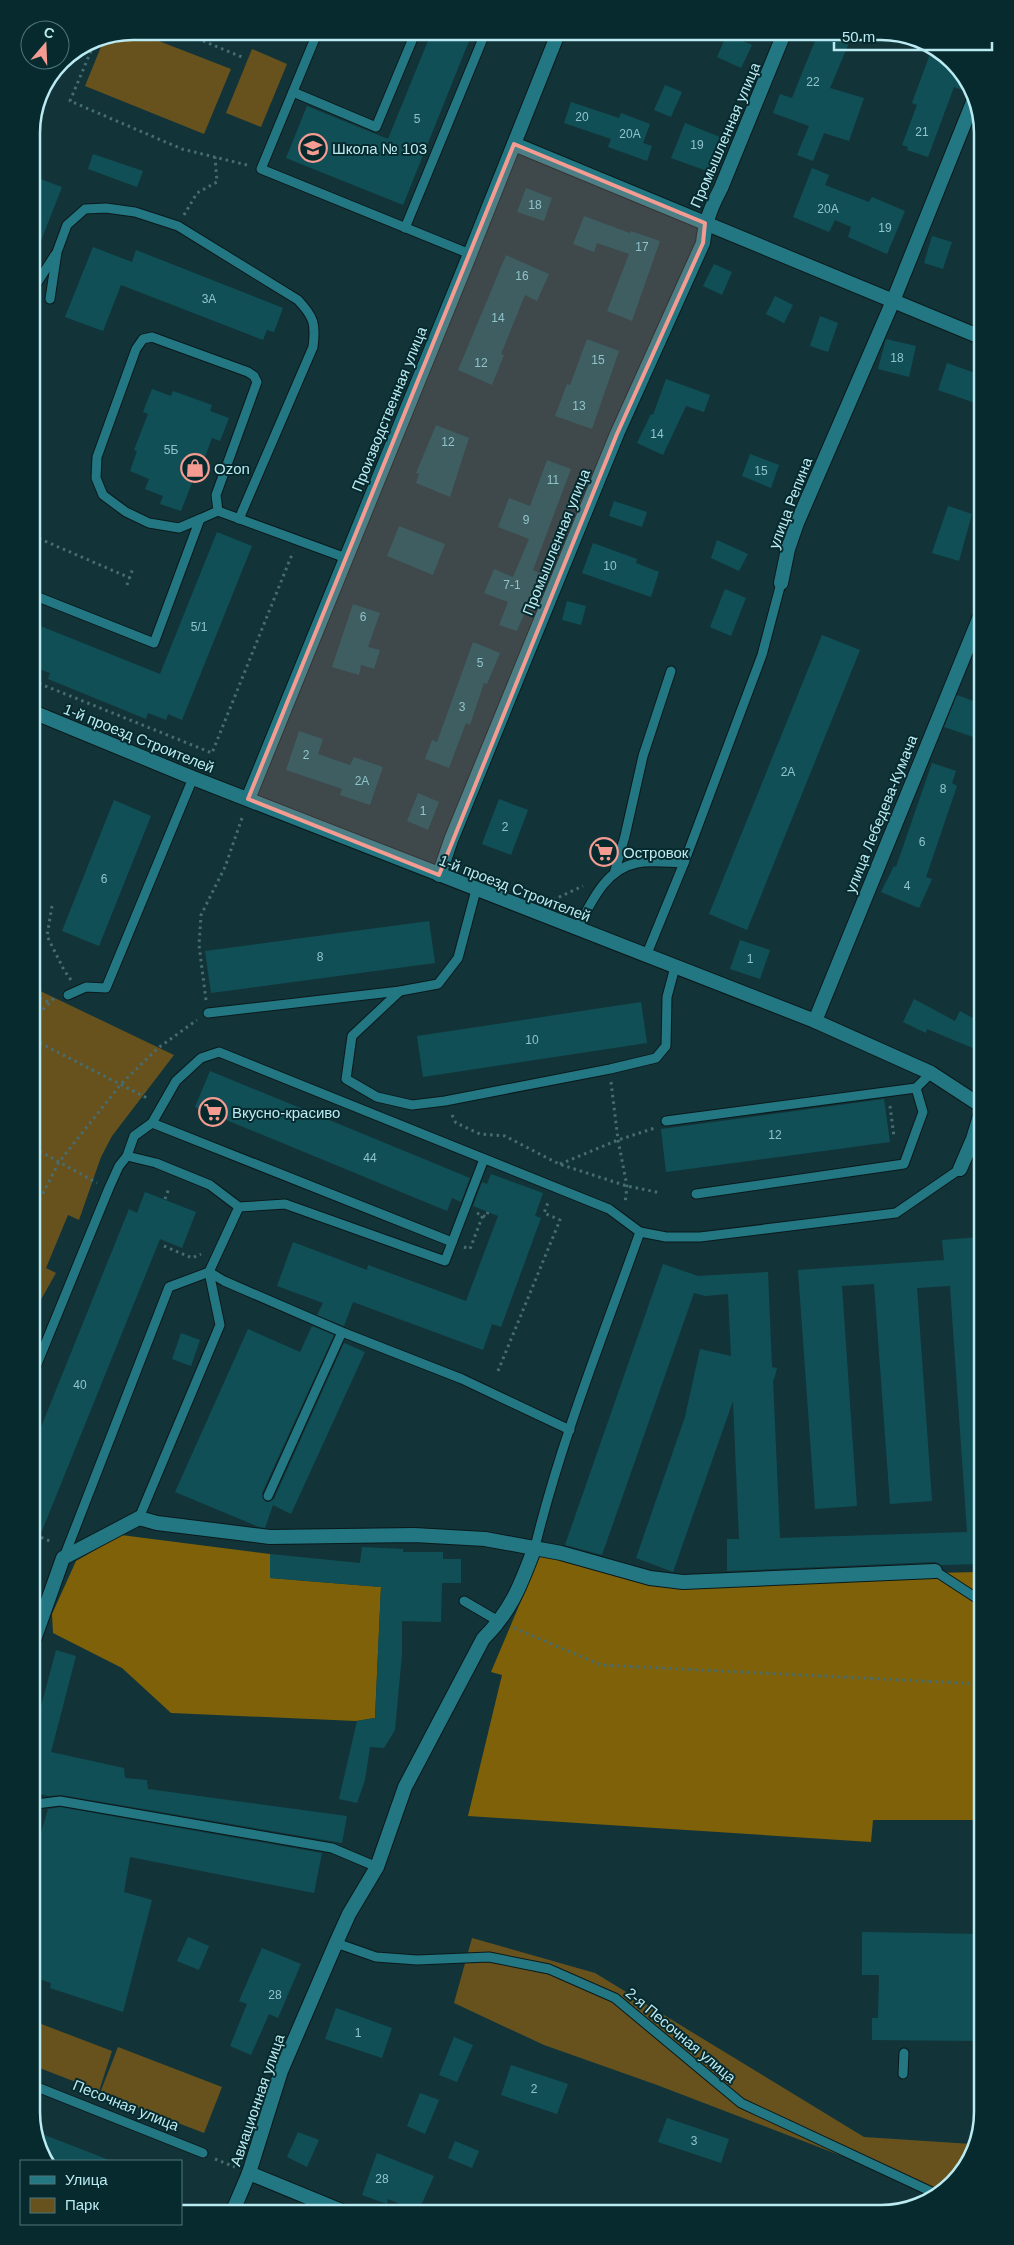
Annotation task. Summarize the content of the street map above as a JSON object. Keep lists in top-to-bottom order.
{
  "streets": {
    "street": [
      "Промышленная улица",
      "Производственная улица",
      "улица Репина",
      "1-й проезд Строителей",
      "улица Лебедева-Кумача",
      "Авиационная улица"
    ],
    "lane": ["2-я Песочная улица", "Песочная улица"]
  },
  "crossings": [
    ["Промышленная улица", "Производственная улица"],
    ["Промышленная улица", "улица Репина"],
    ["Промышленная улица", "1-й проезд Строителей"],
    ["Производственная улица", "1-й проезд Строителей"],
    ["улица Репина", "1-й проезд Строителей"],
    ["1-й проезд Строителей", "улица Лебедева-Кумача"],
    ["2-я Песочная улица", "Авиационная улица"]
  ],
  "places": {
    "school or university": ["Школа № 103"],
    "shop": ["Ozon"],
    "supermarket": ["Островок", "Вкусно-красиво"]
  },
  "house_numbers": [
    "22",
    "20",
    "5",
    "21",
    "20А",
    "19",
    "18",
    "20А",
    "19",
    "17",
    "16",
    "3А",
    "14",
    "18",
    "15",
    "12",
    "13",
    "14",
    "12",
    "5Б",
    "15",
    "11",
    "9",
    "10",
    "7-1",
    "6",
    "5/1",
    "5",
    "3",
    "2",
    "2А",
    "2А",
    "8",
    "1",
    "2",
    "6",
    "6",
    "4",
    "8",
    "1",
    "10",
    "12",
    "44",
    "40",
    "28",
    "1",
    "2",
    "3",
    "28"
  ],
  "legend": ["Улица", "Парк"],
  "scale_bar": "50 m",
  "north": "top"
}
